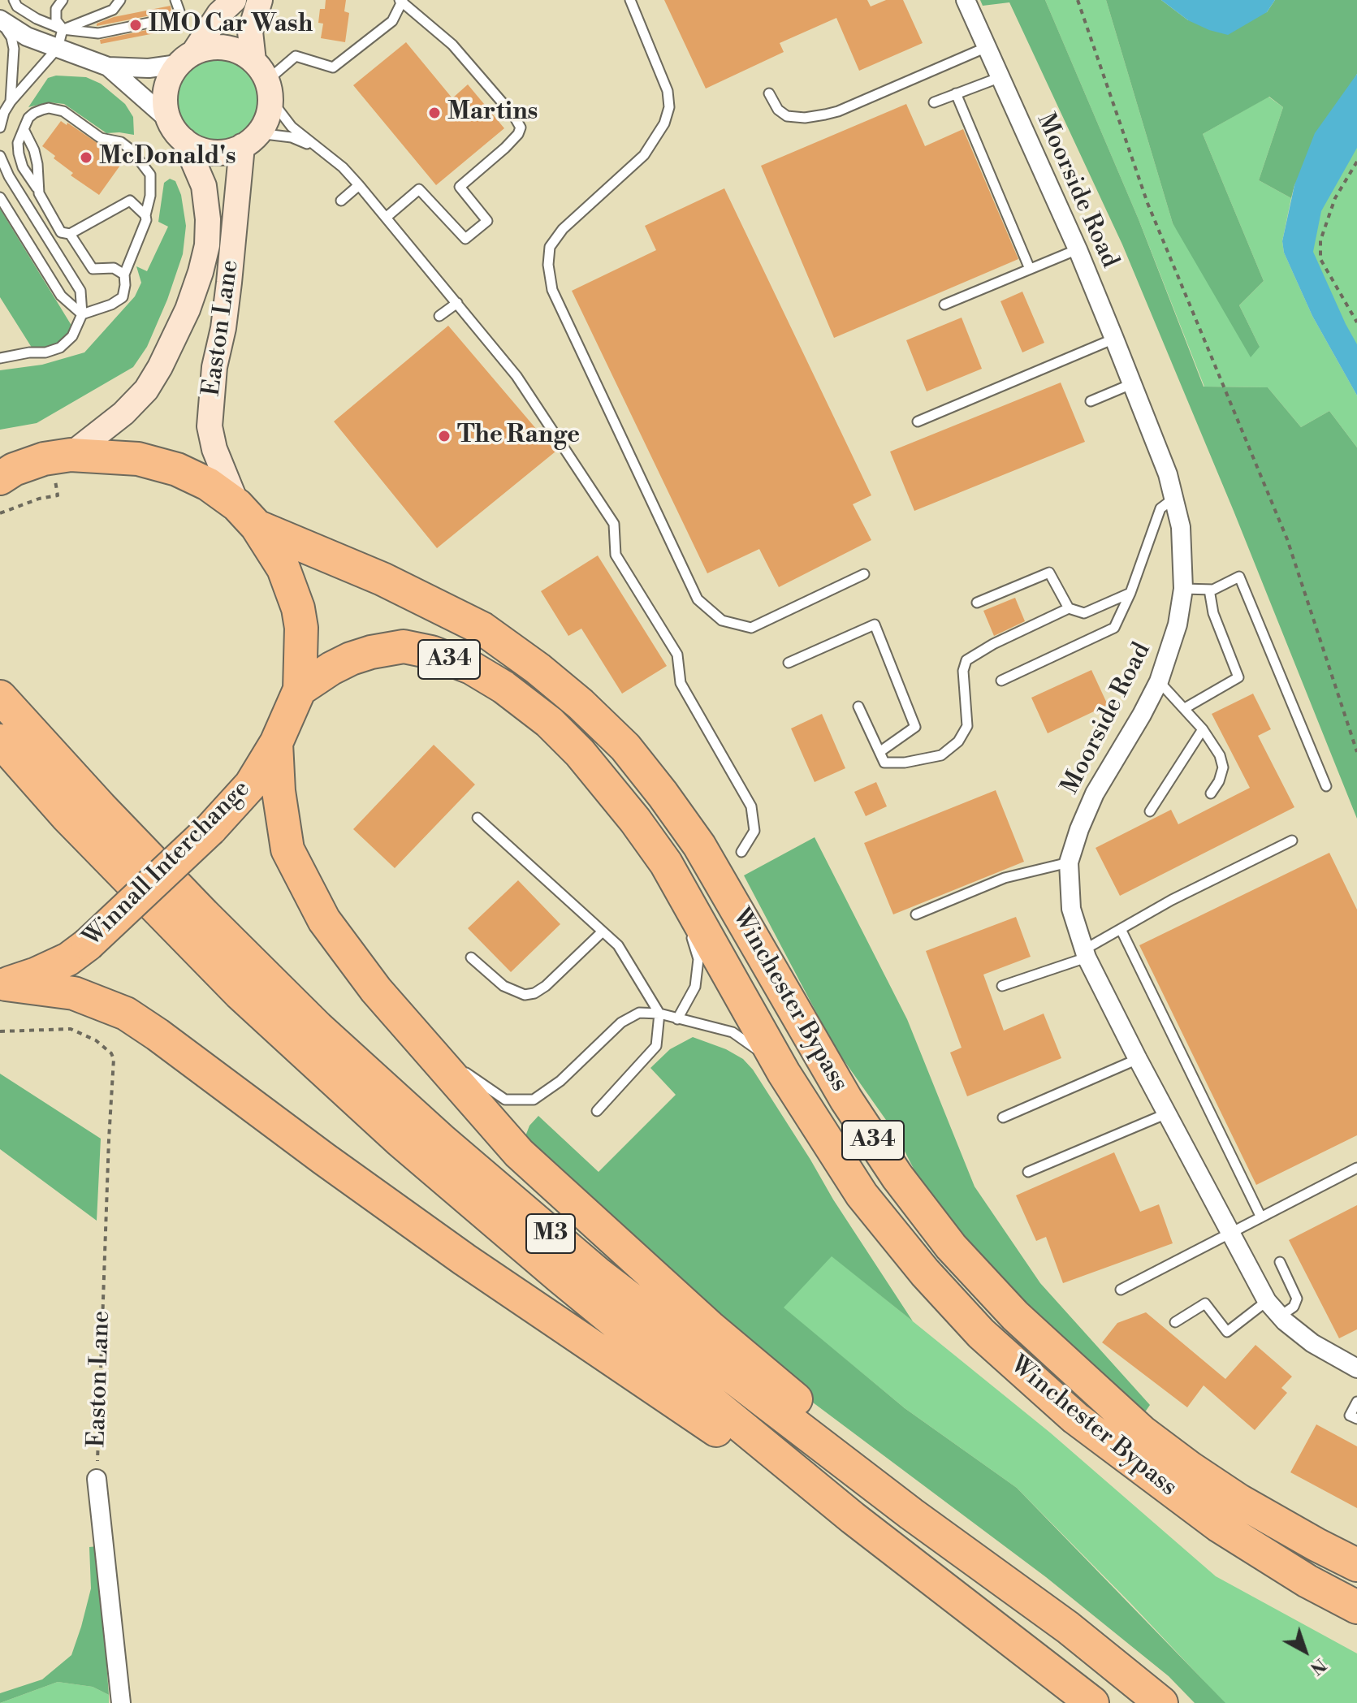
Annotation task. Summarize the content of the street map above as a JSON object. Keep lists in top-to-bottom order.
{
  "streets": {
    "highway": [
      "A34",
      "Winnall Interchange",
      "Winchester Bypass",
      "M3"
    ],
    "street": ["Moorside Road", "Easton Lane"]
  },
  "crossings": [
    ["Easton Lane", "Winnall Interchange"],
    ["Easton Lane", "Winchester Bypass"],
    ["Winnall Interchange", "Winchester Bypass"],
    ["Winnall Interchange", "M3"]
  ],
  "places": [
    "IMO Car Wash",
    "Martins",
    "McDonald's",
    "The Range"
  ],
  "north": "bottom right"
}
